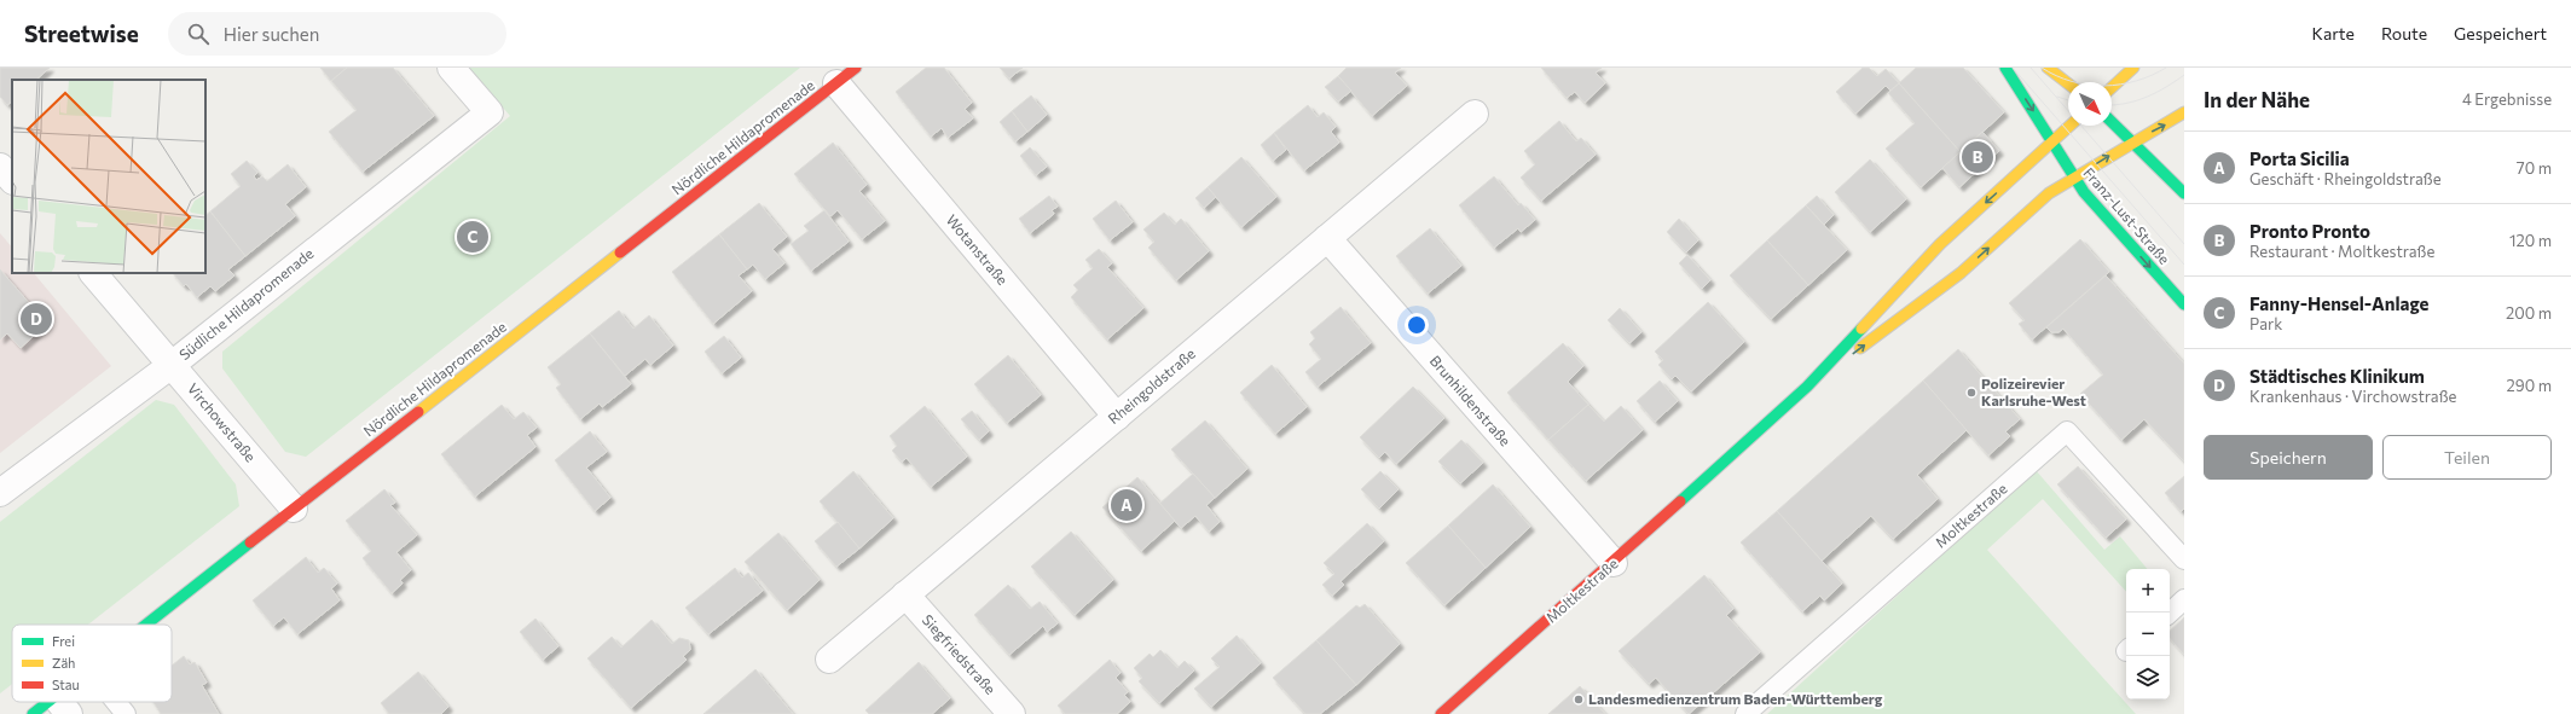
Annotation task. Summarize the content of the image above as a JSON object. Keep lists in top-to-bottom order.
{
  "streets": {
    "main road": ["Nördliche Hildapromenade", "Franz-Lust-Straße", "Moltkestraße"],
    "street": [
      "Wotanstraße",
      "Südliche Hildapromenade",
      "Rheingoldstraße",
      "Brunhildenstraße",
      "Virchowstraße",
      "Siegfriedstraße"
    ]
  },
  "crossings": [
    ["Nördliche Hildapromenade", "Wotanstraße"],
    ["Nördliche Hildapromenade", "Virchowstraße"],
    ["Franz-Lust-Straße", "Moltkestraße"],
    ["Wotanstraße", "Rheingoldstraße"],
    ["Südliche Hildapromenade", "Virchowstraße"],
    ["Rheingoldstraße", "Brunhildenstraße"],
    ["Rheingoldstraße", "Siegfriedstraße"],
    ["Brunhildenstraße", "Moltkestraße"]
  ],
  "places": ["Polizeirevier Karlsruhe-West", "Landesmedienzentrum Baden-Württemberg"],
  "legend": ["Frei", "Zäh", "Stau"],
  "north": "bottom right",
  "page": {
    "header": "Streetwise",
    "search": "Hier suchen",
    "nav": ["Karte", "Route", "Gespeichert"],
    "heading": ["In der Nähe", "4 Ergebnisse"],
    "list": [
      {
        "mark": "A",
        "name": "Porta Sicilia",
        "note": "Geschäft · Rheingoldstraße",
        "value": "70 m"
      },
      {
        "mark": "B",
        "name": "Pronto Pronto",
        "note": "Restaurant · Moltkestraße",
        "value": "120 m"
      },
      {
        "mark": "C",
        "name": "Fanny-Hensel-Anlage",
        "note": "Park",
        "value": "200 m"
      },
      {
        "mark": "D",
        "name": "Städtisches Klinikum",
        "note": "Krankenhaus · Virchowstraße",
        "value": "290 m"
      }
    ],
    "pins": [
      "B",
      "C",
      "D",
      "A"
    ],
    "buttons": ["Speichern", "Teilen"],
    "map_buttons": ["+", "−"]
  }
}
